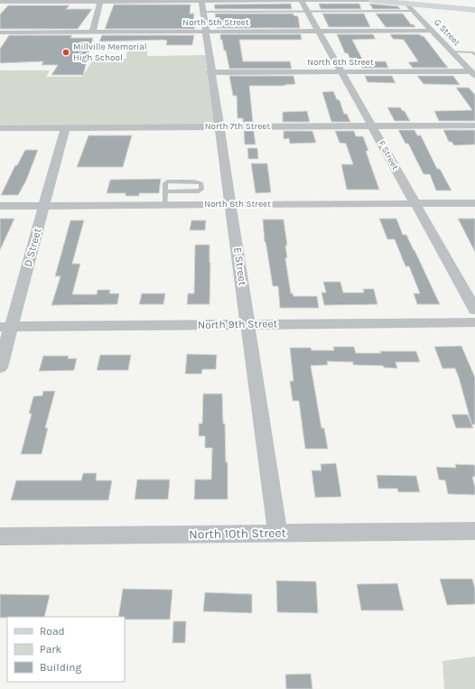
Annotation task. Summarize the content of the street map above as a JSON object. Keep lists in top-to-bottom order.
{
  "streets": {
    "street": [
      "North 5th Street",
      "G Street",
      "North 6th Street",
      "North 7th Street",
      "F Street",
      "North 8th Street",
      "D Street",
      "E Street",
      "North 9th Street",
      "North 10th Street"
    ]
  },
  "crossings": [
    ["North 5th Street", "G Street"],
    ["North 5th Street", "F Street"],
    ["North 5th Street", "E Street"],
    ["G Street", "North 6th Street"],
    ["North 6th Street", "F Street"],
    ["North 6th Street", "E Street"],
    ["North 7th Street", "F Street"],
    ["North 7th Street", "D Street"],
    ["North 7th Street", "E Street"],
    ["F Street", "North 8th Street"],
    ["North 8th Street", "D Street"],
    ["North 8th Street", "E Street"],
    ["D Street", "North 9th Street"],
    ["E Street", "North 9th Street"],
    ["E Street", "North 10th Street"]
  ],
  "places": ["Millville Memorial High School"],
  "legend": ["Road", "Park", "Building"]
}
